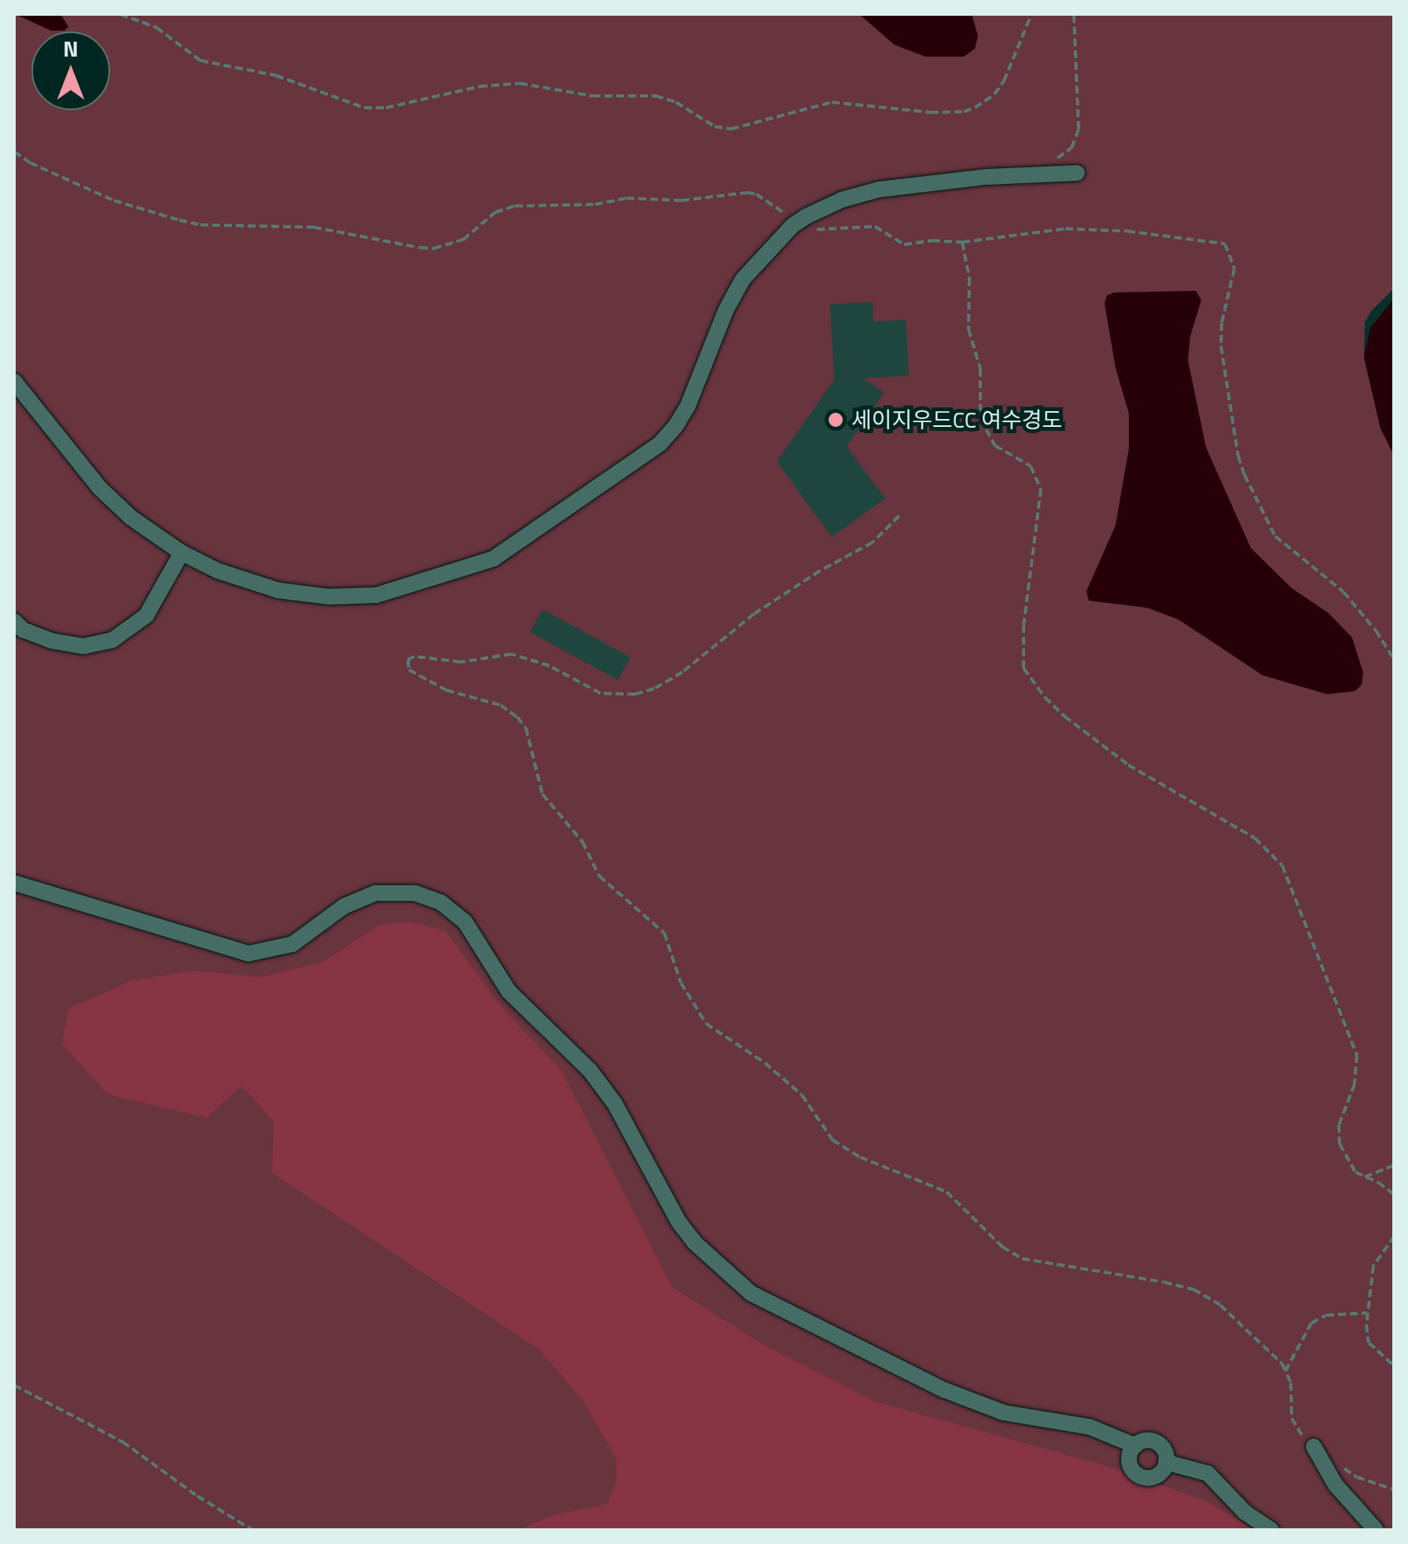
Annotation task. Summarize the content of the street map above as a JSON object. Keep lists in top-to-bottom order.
{
  "places": ["세이지우드CC 여수경도"],
  "north": "top"
}
